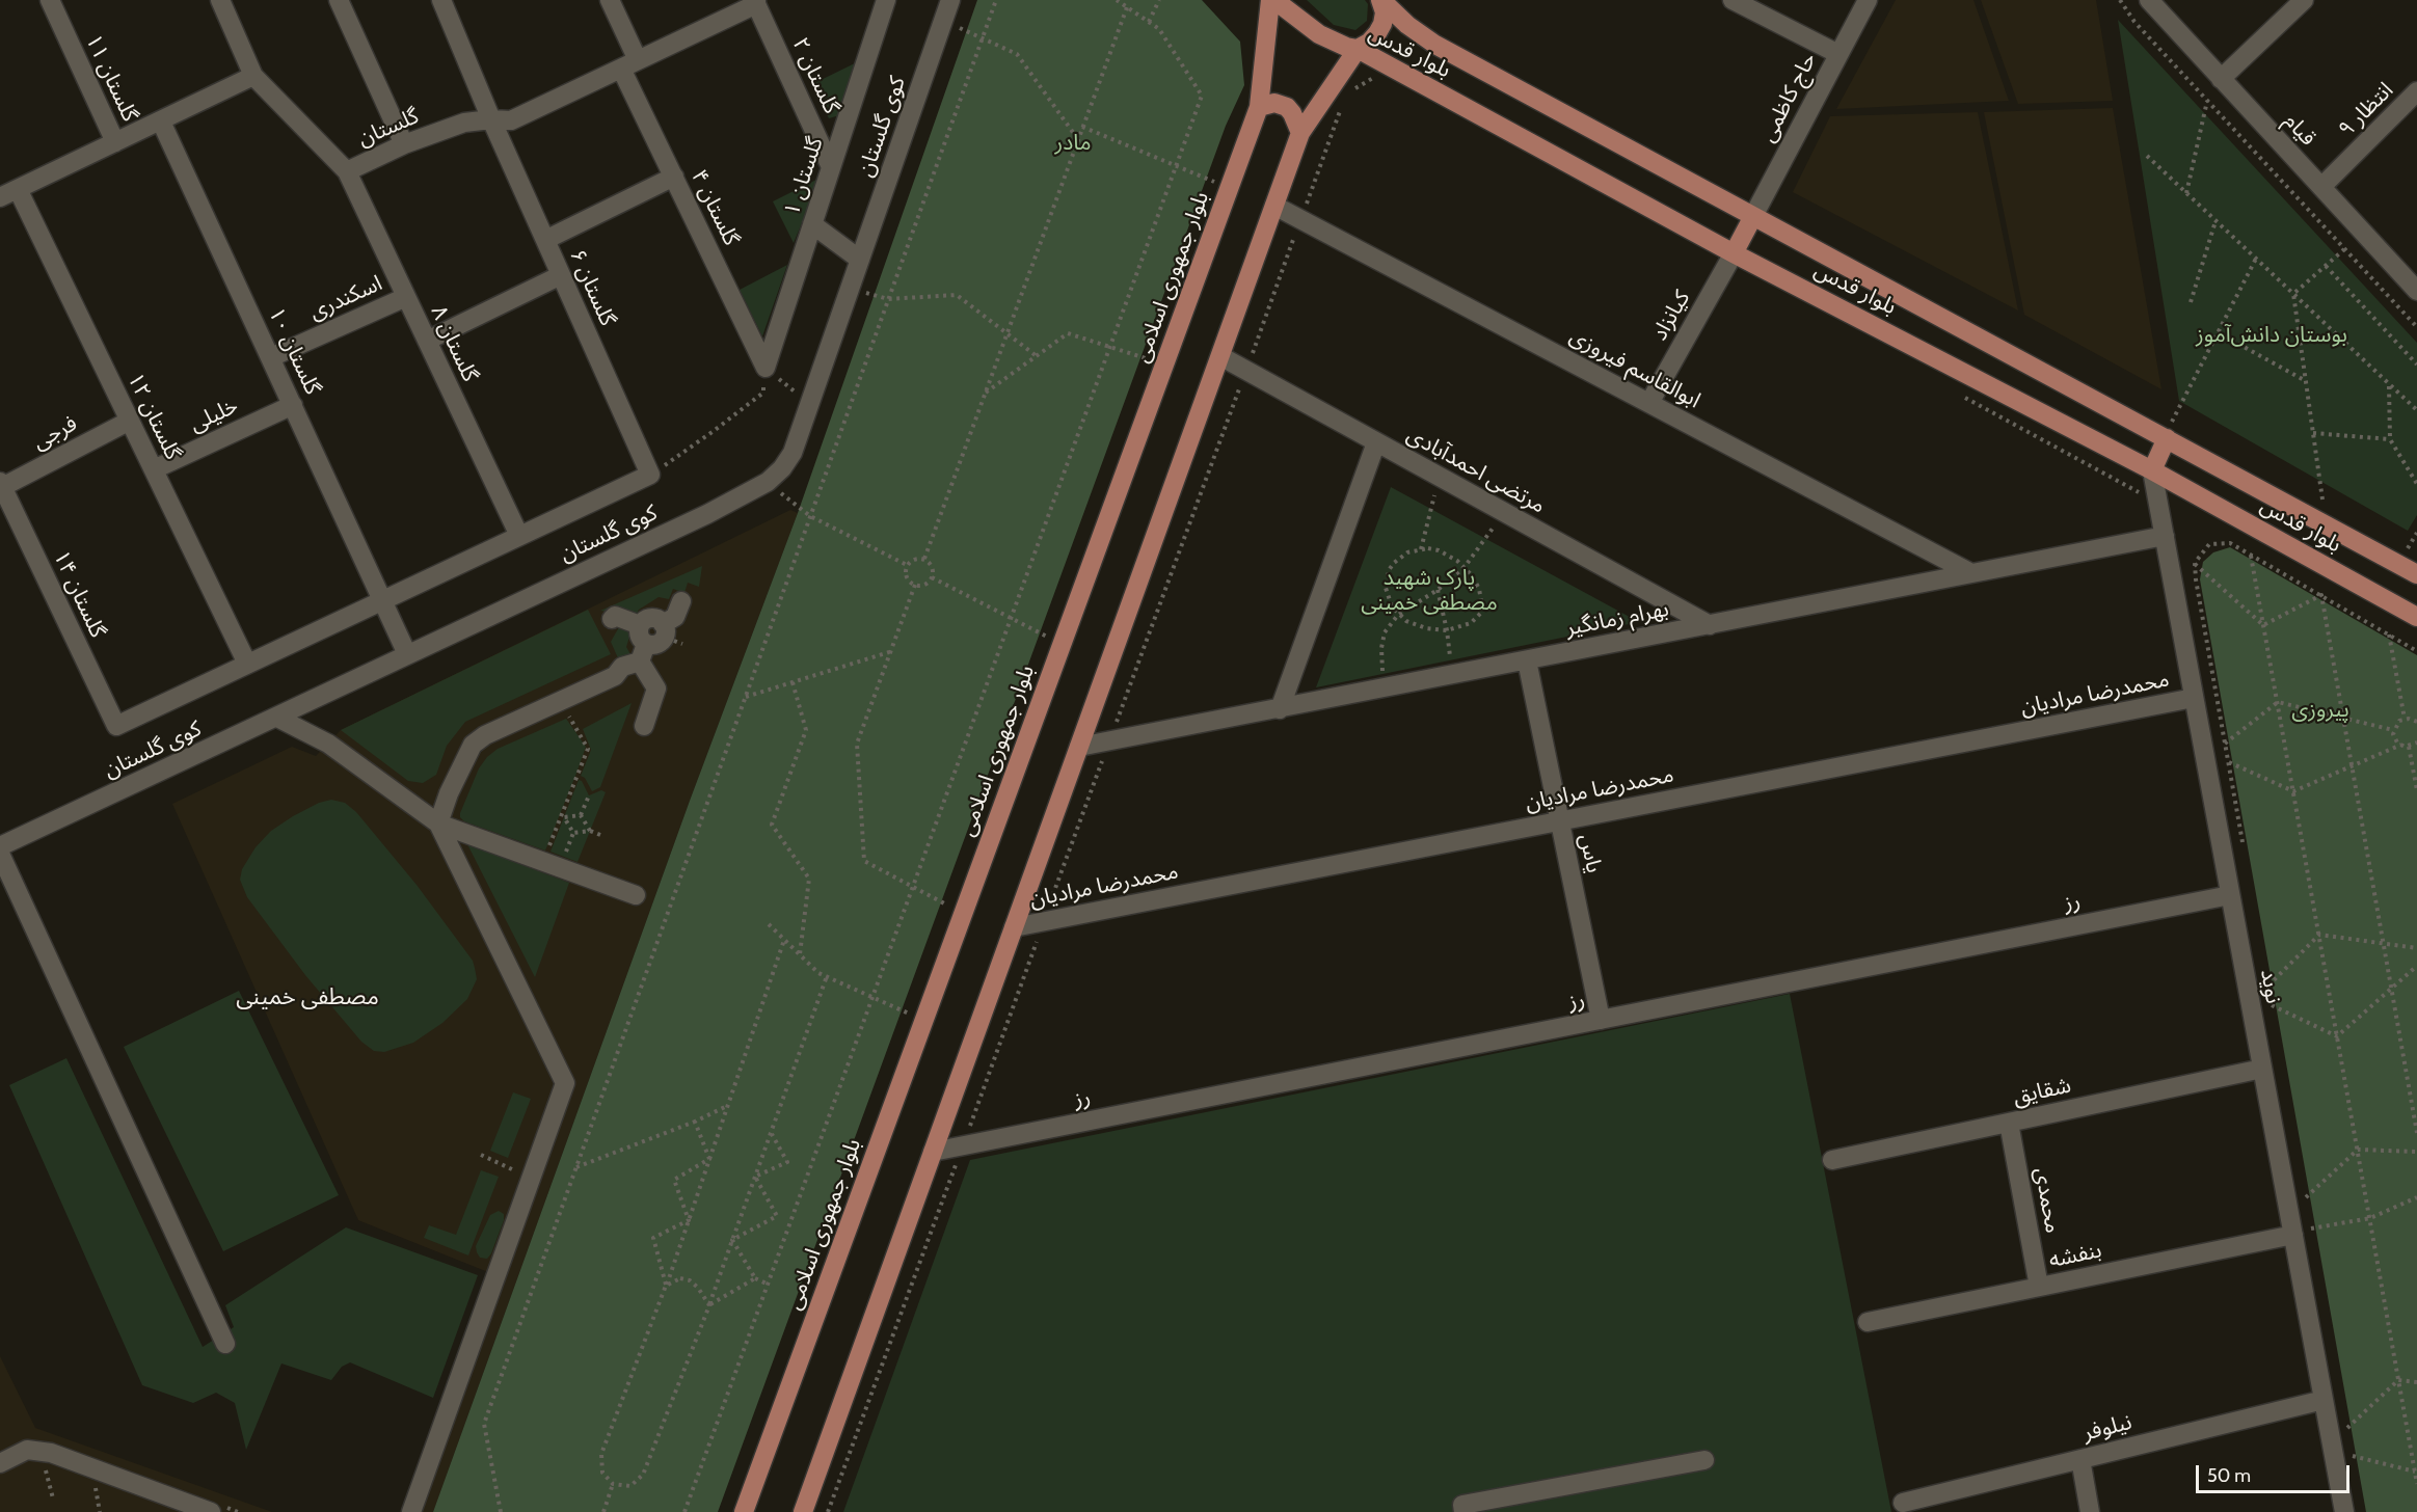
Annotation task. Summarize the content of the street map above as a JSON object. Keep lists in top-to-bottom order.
{
  "streets": {
    "main road": ["بلوار قدس", "بلوار جمهوری اسلامی"],
    "street": [
      "گلستان ۲",
      "گلستان ۱۱",
      "حاج کاظمی",
      "انتظار ۹",
      "کوی گلستان",
      "گلستان",
      "قیام",
      "گلستان ۱",
      "گلستان ۴",
      "گلستان ۶",
      "اسکندری",
      "کیانزاد",
      "گلستان ۸",
      "گلستان ۱۰",
      "ابوالقاسم فیروزی",
      "خلیلی",
      "گلستان ۱۲",
      "فرجی",
      "مرتضی احمدآبادی",
      "گلستان ۱۴",
      "بهرام زمانگیر",
      "محمدرضا مرادیان",
      "یاس",
      "رز",
      "نوید",
      "شقایق",
      "محمدی",
      "بنفشه",
      "نیلوفر"
    ]
  },
  "crossings": [
    ["بلوار قدس", "حاج کاظمی"],
    ["بلوار قدس", "بلوار جمهوری اسلامی"],
    ["بلوار قدس", "کیانزاد"],
    ["بلوار قدس", "نوید"],
    ["گلستان ۲", "گلستان"],
    ["گلستان ۲", "گلستان ۱"],
    ["انتظار ۹", "قیام"],
    ["کوی گلستان", "گلستان ۱۰"],
    ["گلستان", "گلستان ۴"],
    ["گلستان", "گلستان ۶"],
    ["گلستان", "گلستان ۸"],
    ["گلستان ۱", "گلستان ۴"],
    ["اسکندری", "گلستان ۸"],
    ["اسکندری", "گلستان ۱۰"],
    ["کیانزاد", "ابوالقاسم فیروزی"],
    ["گلستان ۱۰", "خلیلی"],
    ["ابوالقاسم فیروزی", "بهرام زمانگیر"],
    ["خلیلی", "گلستان ۱۲"],
    ["گلستان ۱۲", "فرجی"],
    ["گلستان ۱۲", "گلستان ۱۴"],
    ["فرجی", "گلستان ۱۴"],
    ["مرتضی احمدآبادی", "بهرام زمانگیر"],
    ["بهرام زمانگیر", "یاس"],
    ["بهرام زمانگیر", "نوید"],
    ["محمدرضا مرادیان", "یاس"],
    ["محمدرضا مرادیان", "نوید"],
    ["یاس", "رز"],
    ["رز", "نوید"],
    ["نوید", "شقایق"],
    ["نوید", "بنفشه"],
    ["نوید", "نیلوفر"],
    ["شقایق", "محمدی"],
    ["محمدی", "بنفشه"]
  ],
  "districts": ["مصطفی خمینی"],
  "parks": [
    "مادر",
    "بوستان دانش‌آموز",
    "پارک شهید مصطفی خمینی",
    "پیروزی"
  ],
  "scale_bar": "50 m"
}
